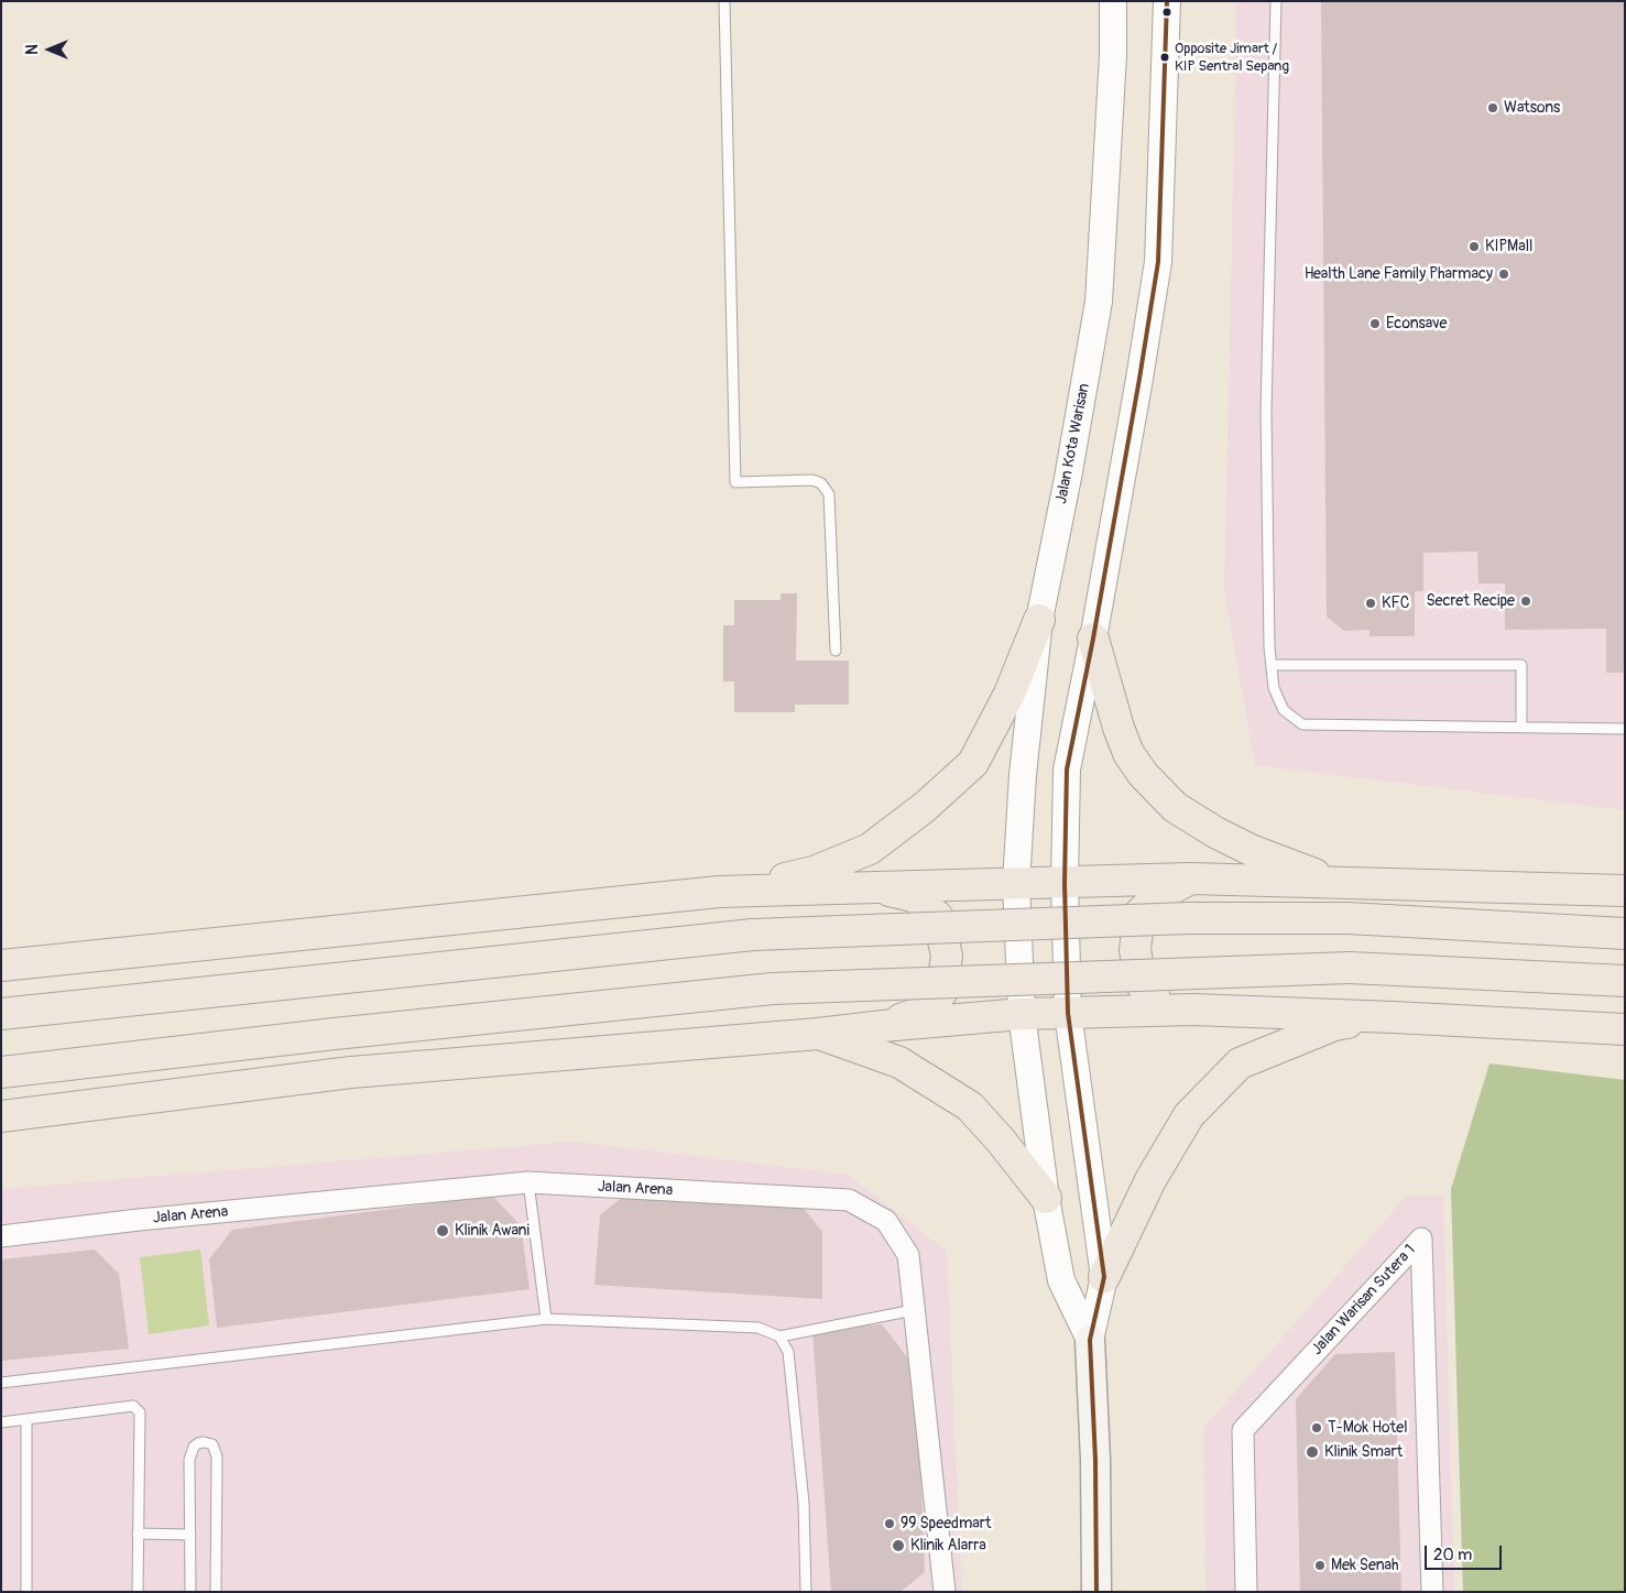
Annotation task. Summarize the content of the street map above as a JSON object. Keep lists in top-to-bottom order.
{
  "streets": {
    "street": ["Jalan Kota Warisan", "Jalan Arena", "Jalan Warisan Sutera 1"]
  },
  "places": [
    "Opposite Jimart / KIP Sentral Sepang",
    "Watsons",
    "KIPMall",
    "Health Lane Family Pharmacy",
    "Econsave",
    "Secret Recipe",
    "KFC",
    "Klinik Awani",
    "T-Mok Hotel",
    "Klinik Smart",
    "99 Speedmart",
    "Klinik Alarra",
    "Mek Senah"
  ],
  "scale_bar": "20 m",
  "north": "left"
}
